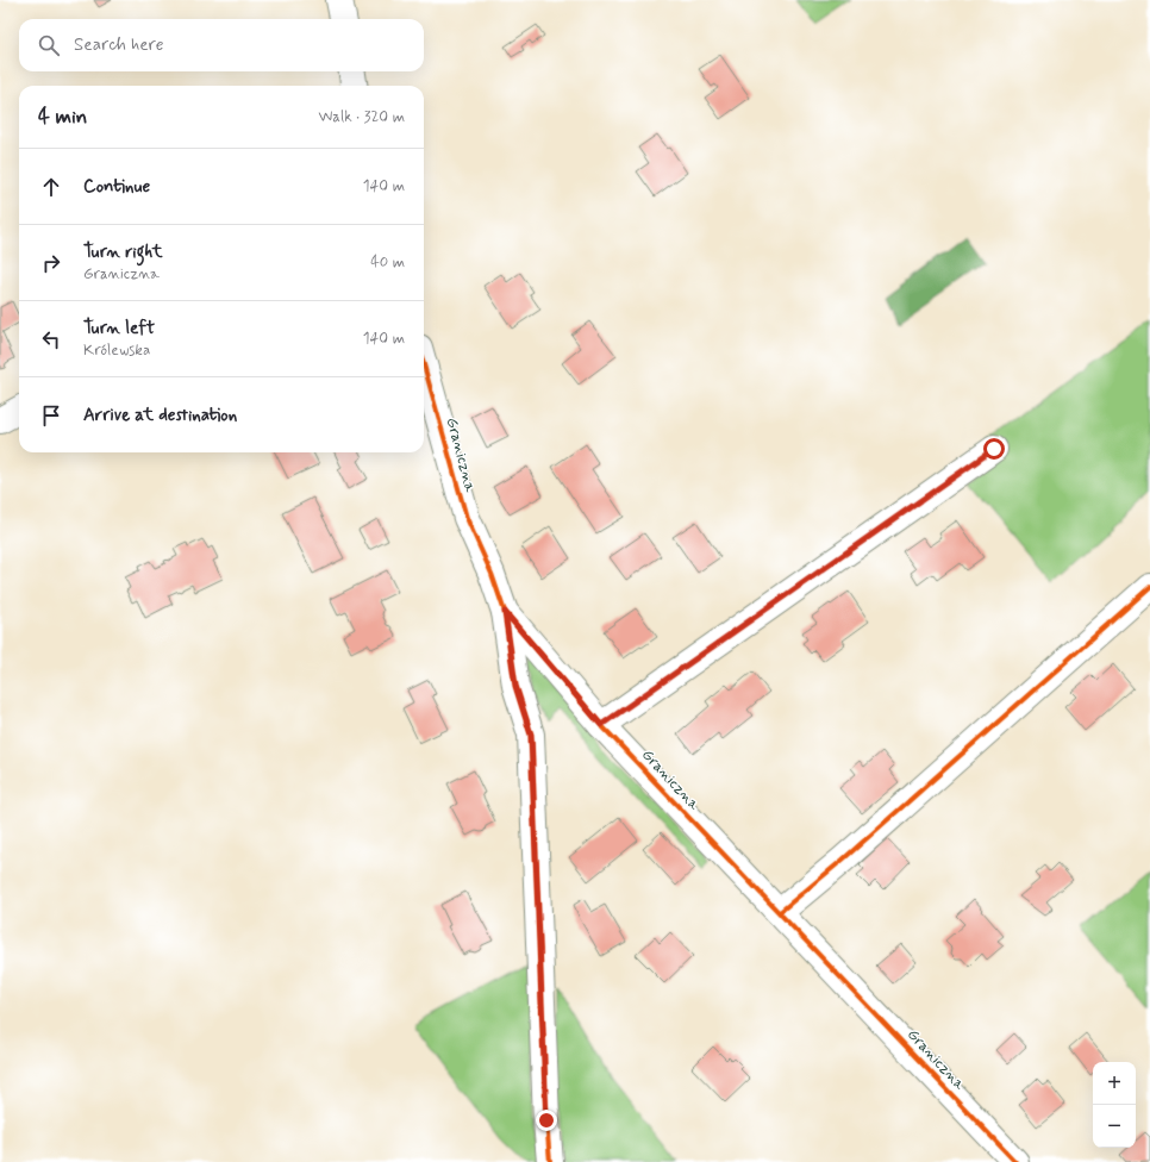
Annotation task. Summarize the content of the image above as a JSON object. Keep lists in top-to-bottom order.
{
  "streets": {
    "street": ["Graniczna"]
  },
  "page": {
    "search": "Search here",
    "heading": ["4 min", "Walk · 320 m"],
    "list": [
      ["Continue", "140 m"],
      ["Turn right", "Graniczna", "40 m"],
      ["Turn left", "Królewska", "140 m"],
      "Arrive at destination"
    ],
    "map_buttons": ["+", "−"]
  }
}
